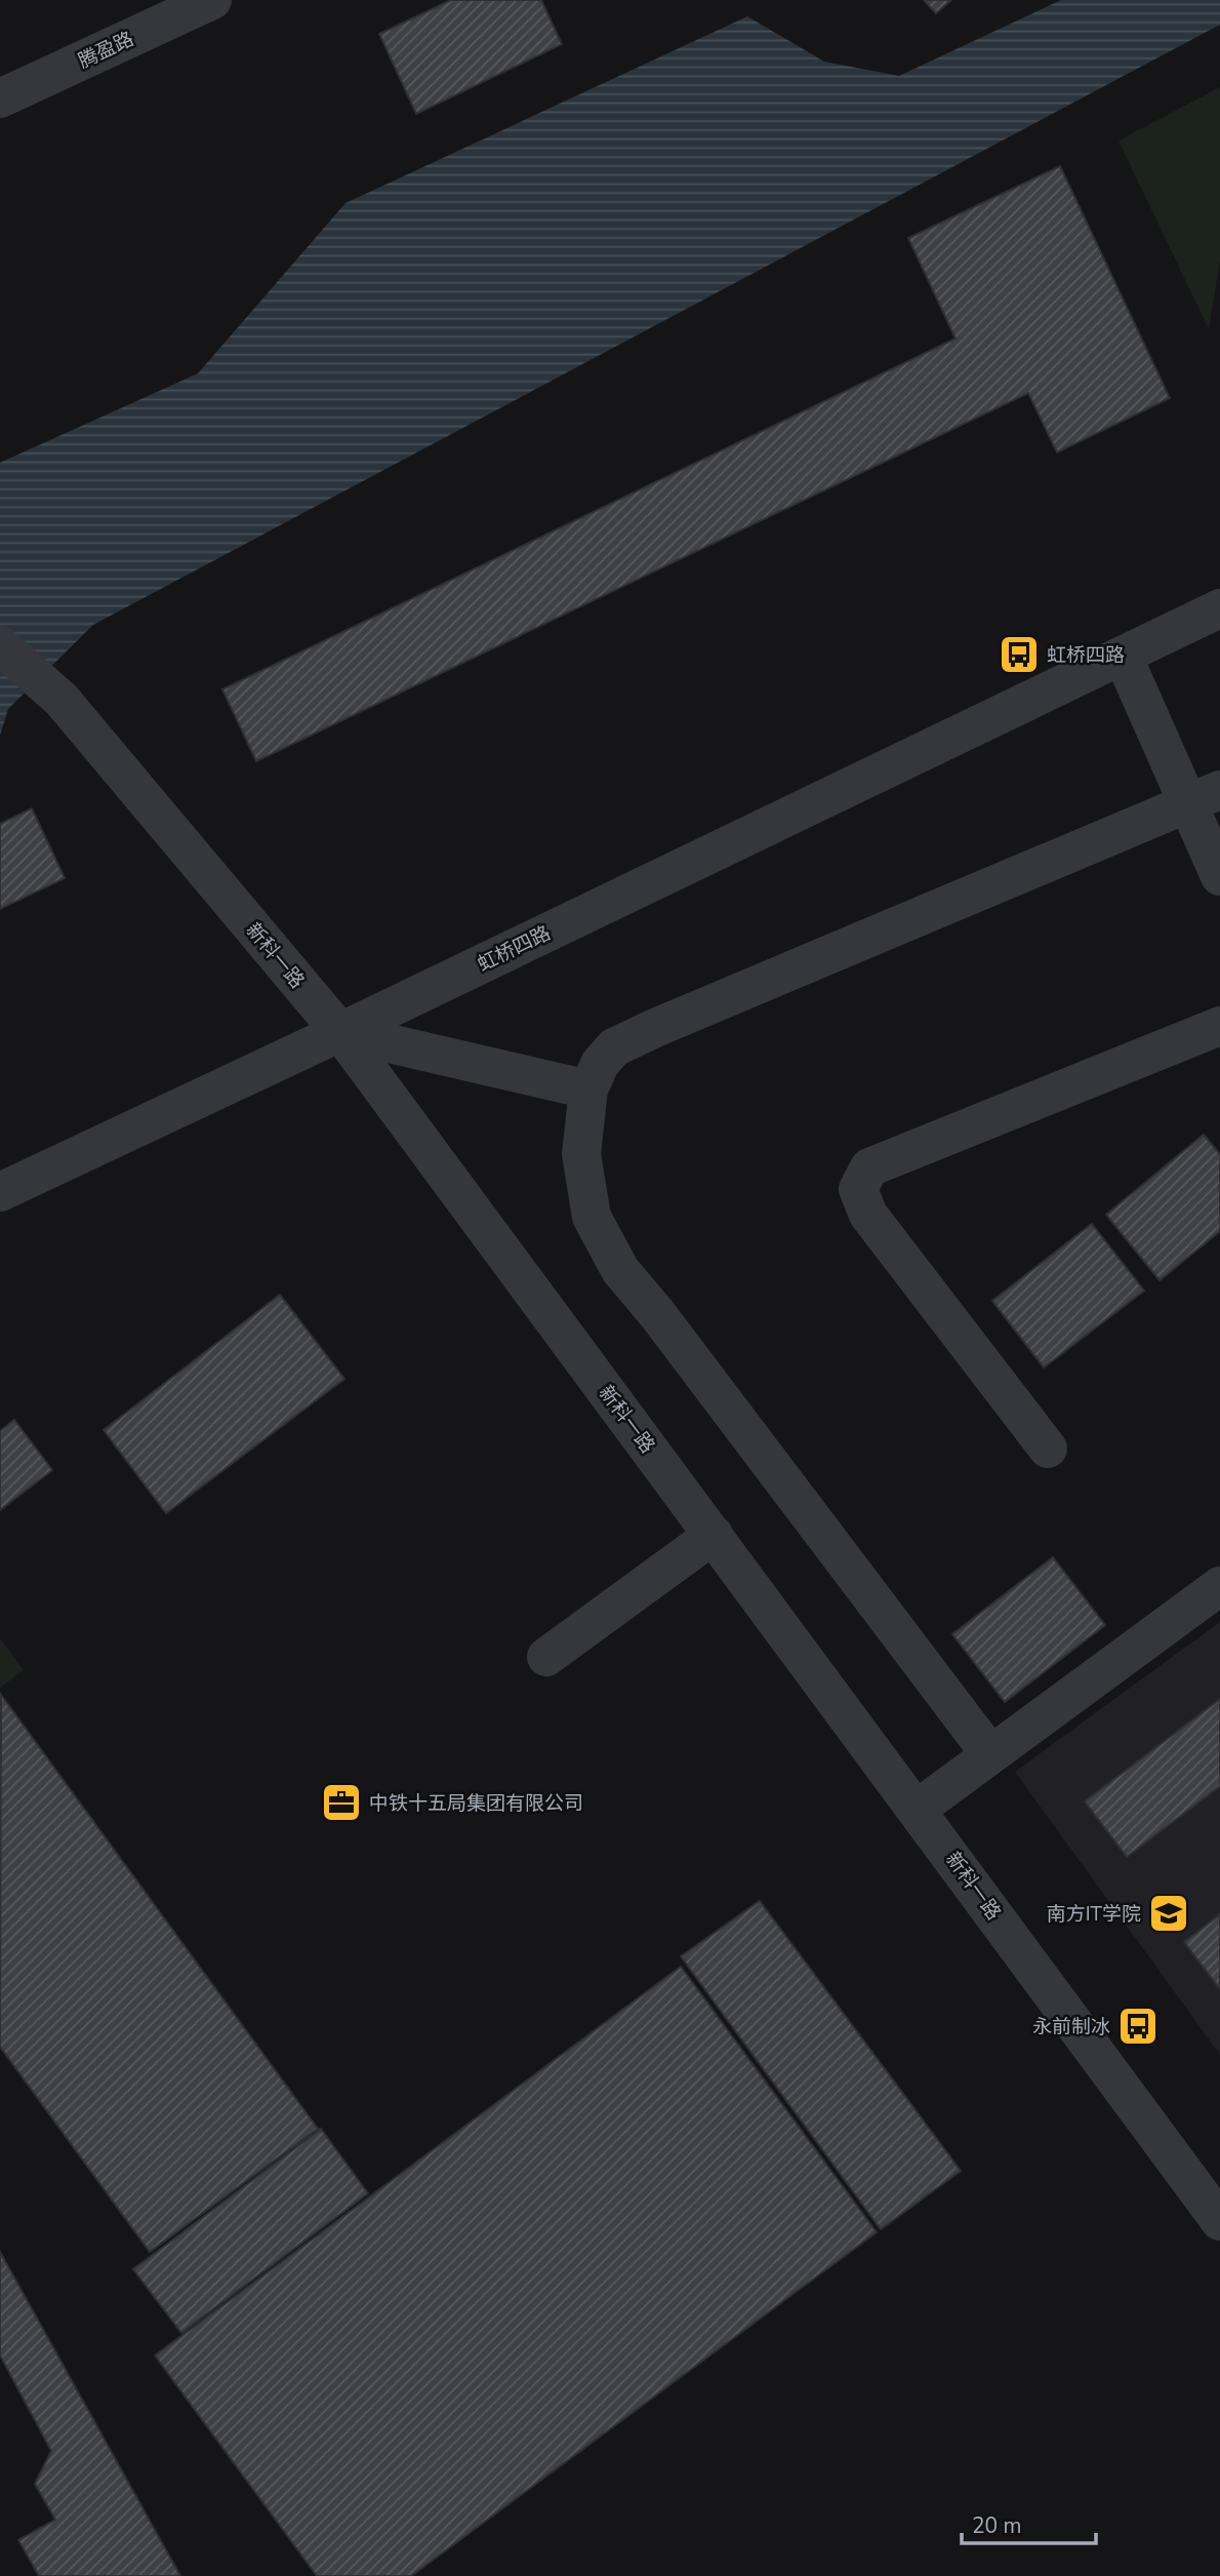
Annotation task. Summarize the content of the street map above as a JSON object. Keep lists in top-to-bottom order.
{
  "streets": {
    "street": ["腾盈路", "虹桥四路", "新科一路"]
  },
  "crossings": [
    ["虹桥四路", "新科一路"]
  ],
  "places": {
    "bus stop": ["虹桥四路", "永前制冰"],
    "office": ["中铁十五局集团有限公司"],
    "school or university": ["南方IT学院"]
  },
  "scale_bar": "20 m"
}
